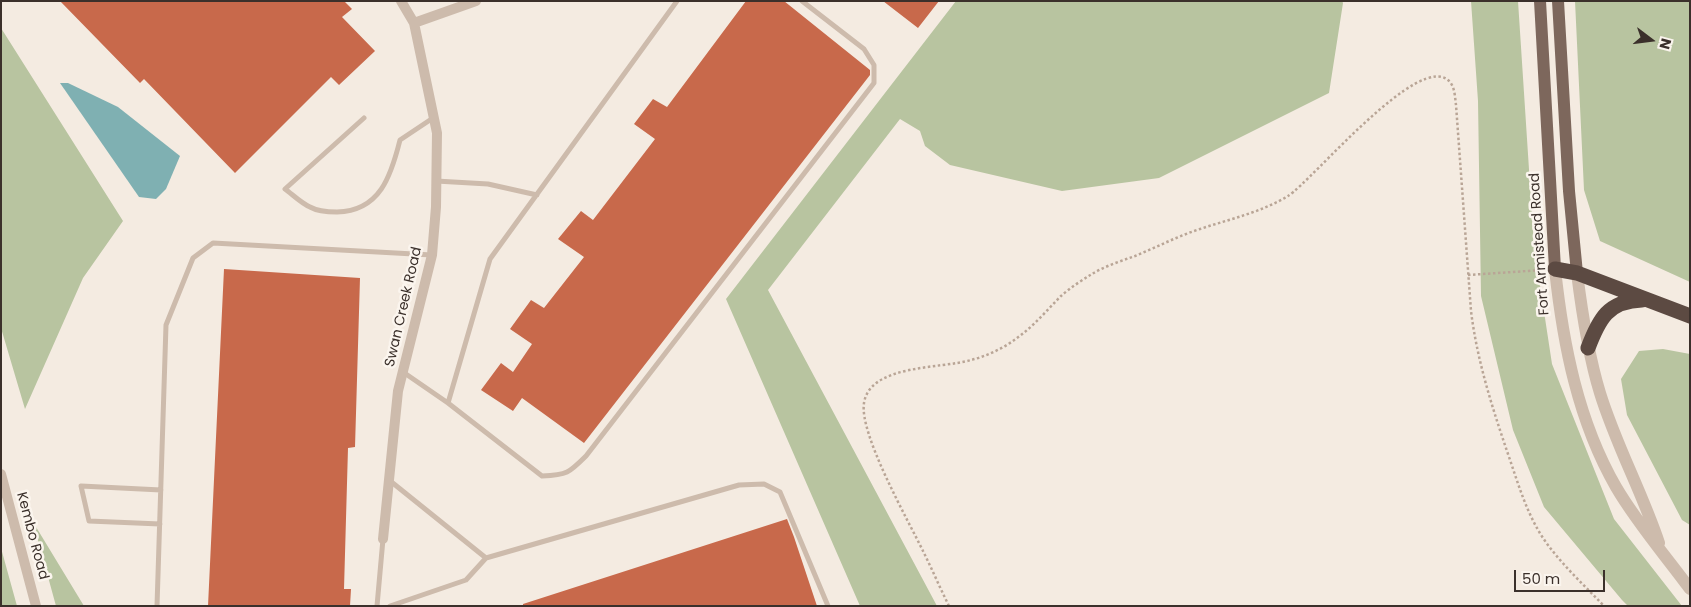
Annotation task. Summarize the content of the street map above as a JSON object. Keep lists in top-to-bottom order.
{
  "streets": {
    "main road": ["Fort Armistead Road"],
    "street": ["Swan Creek Road", "Kembo Road"]
  },
  "scale_bar": "50 m",
  "north": "right"
}
